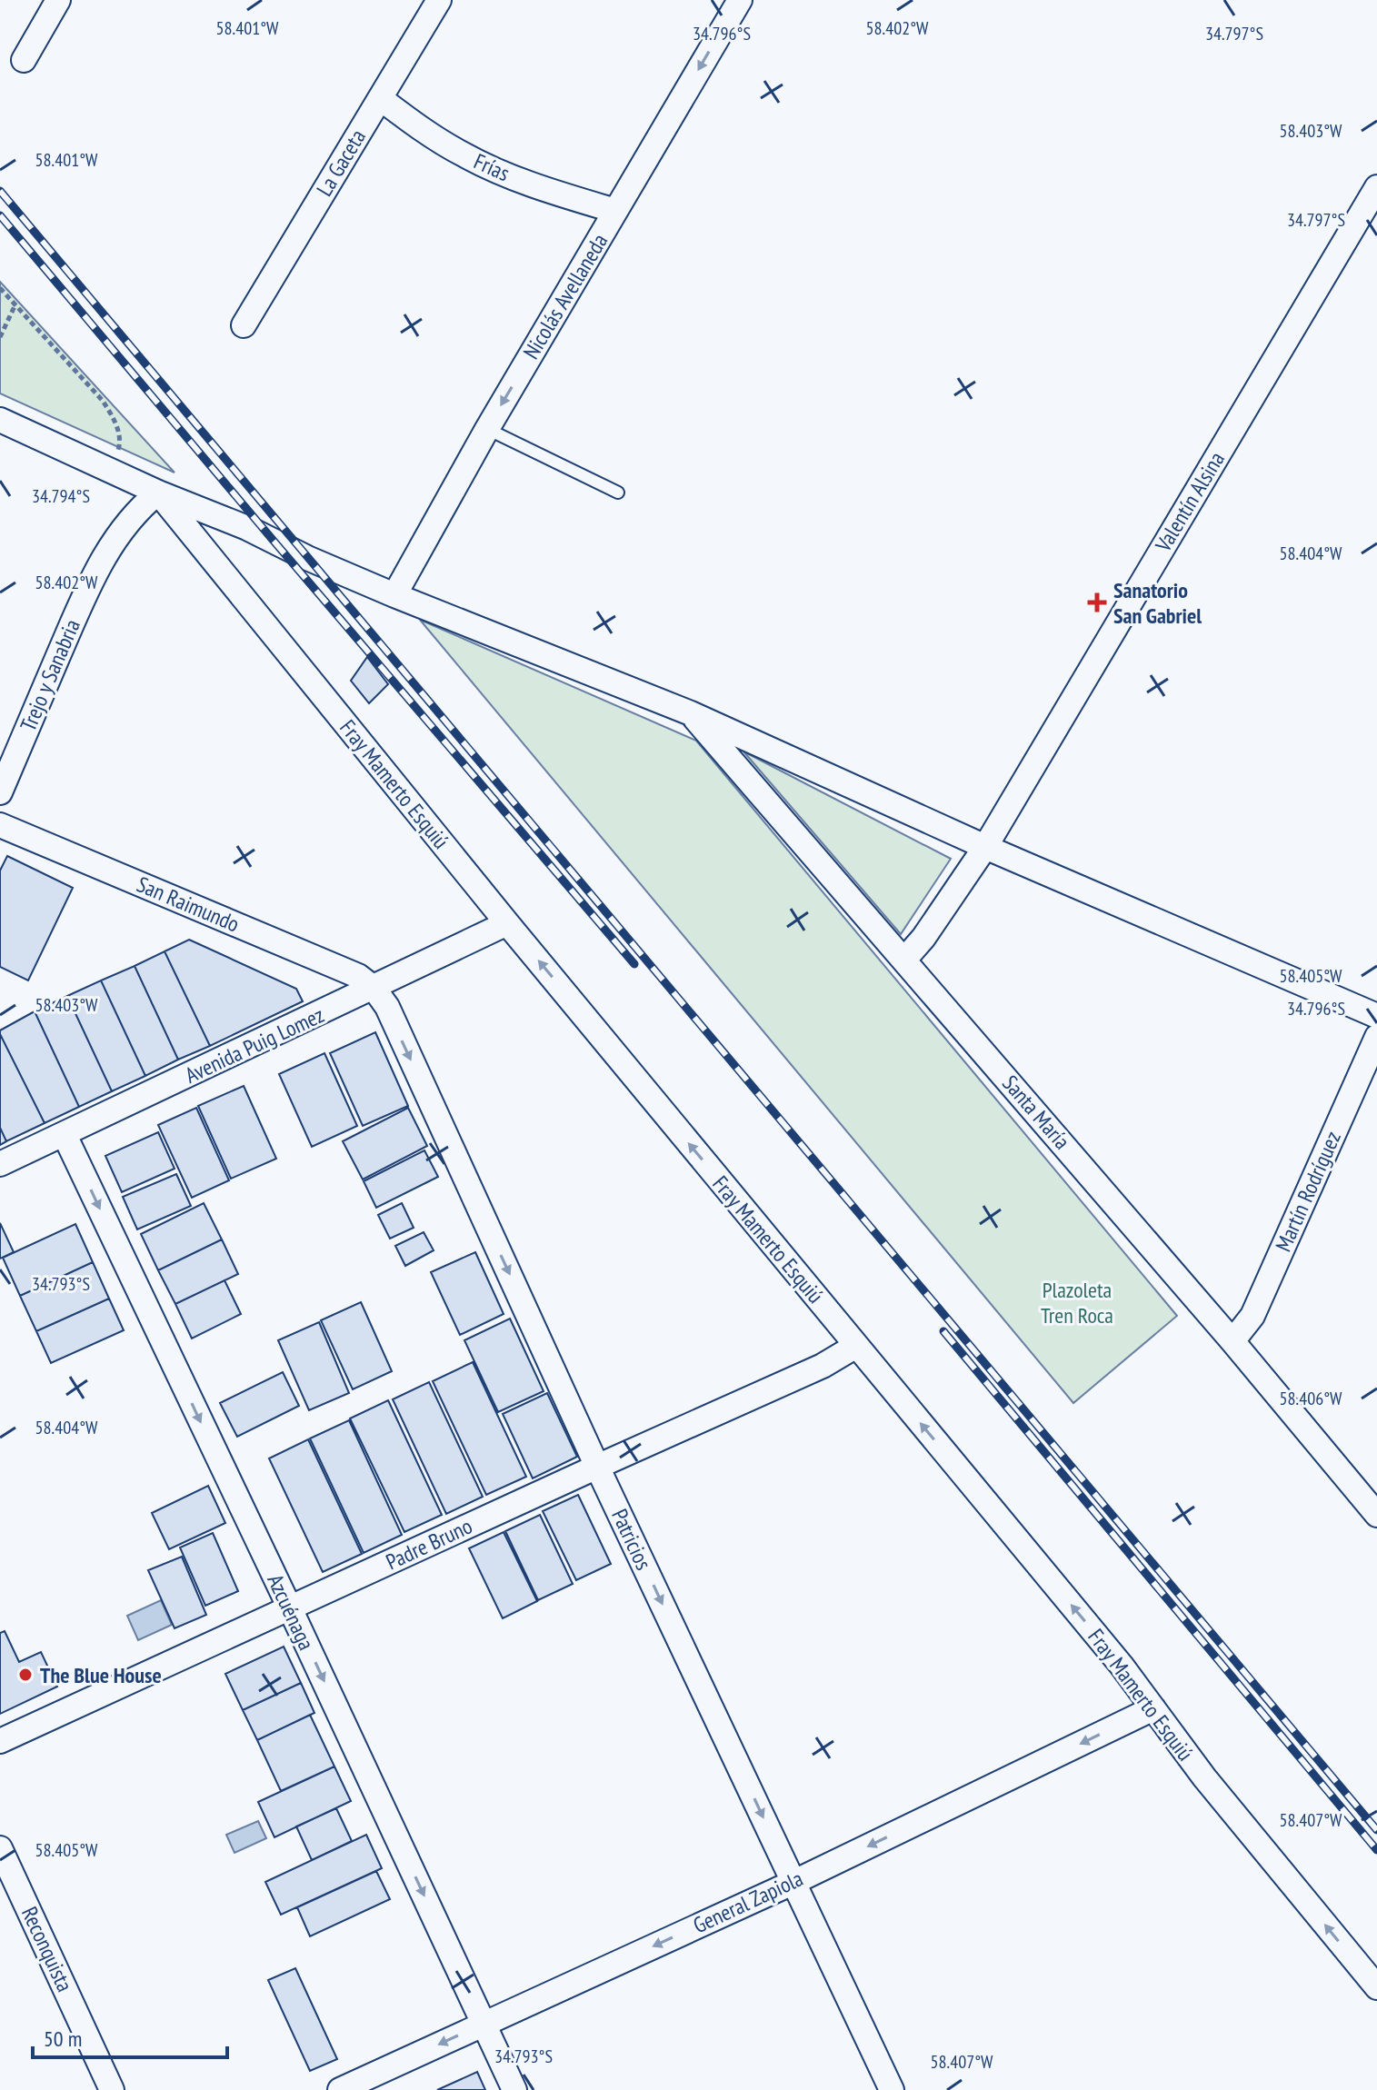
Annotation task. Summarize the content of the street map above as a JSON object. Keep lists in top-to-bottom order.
{
  "streets": {
    "street": [
      "La Gaceta",
      "Frías",
      "Nicolás Avellaneda",
      "Valentín Alsina",
      "Trejo y Sanabria",
      "Fray Mamerto Esquiú",
      "San Raimundo",
      "Avenida Puig Lomez",
      "Santa María",
      "Martín Rodríguez",
      "Patricios",
      "Padre Bruno",
      "Azcuénaga",
      "General Zapiola",
      "Reconquista"
    ]
  },
  "crossings": [
    ["La Gaceta", "Frías"],
    ["Frías", "Nicolás Avellaneda"],
    ["Valentín Alsina", "Santa María"],
    ["Trejo y Sanabria", "Fray Mamerto Esquiú"],
    ["Fray Mamerto Esquiú", "Avenida Puig Lomez"],
    ["Fray Mamerto Esquiú", "Padre Bruno"],
    ["Fray Mamerto Esquiú", "General Zapiola"],
    ["San Raimundo", "Avenida Puig Lomez"],
    ["San Raimundo", "Patricios"],
    ["Avenida Puig Lomez", "Patricios"],
    ["Avenida Puig Lomez", "Azcuénaga"],
    ["Santa María", "Martín Rodríguez"],
    ["Patricios", "Padre Bruno"],
    ["Patricios", "General Zapiola"],
    ["Padre Bruno", "Azcuénaga"],
    ["Azcuénaga", "General Zapiola"]
  ],
  "one_way": [
    "Nicolás Avellaneda",
    "Fray Mamerto Esquiú",
    "Patricios",
    "Azcuénaga",
    "General Zapiola"
  ],
  "parks": ["Plazoleta Tren Roca"],
  "places": {
    "health": ["Sanatorio San Gabriel"],
    "other": ["The Blue House"]
  },
  "scale_bar": "50 m",
  "coordinates": [
    "58.401°W",
    "58.402°W",
    "34.797°S",
    "34.796°S",
    "58.403°W",
    "34.794°S",
    "58.404°W",
    "58.405°W",
    "34.793°S",
    "58.406°W",
    "58.407°W"
  ]
}
